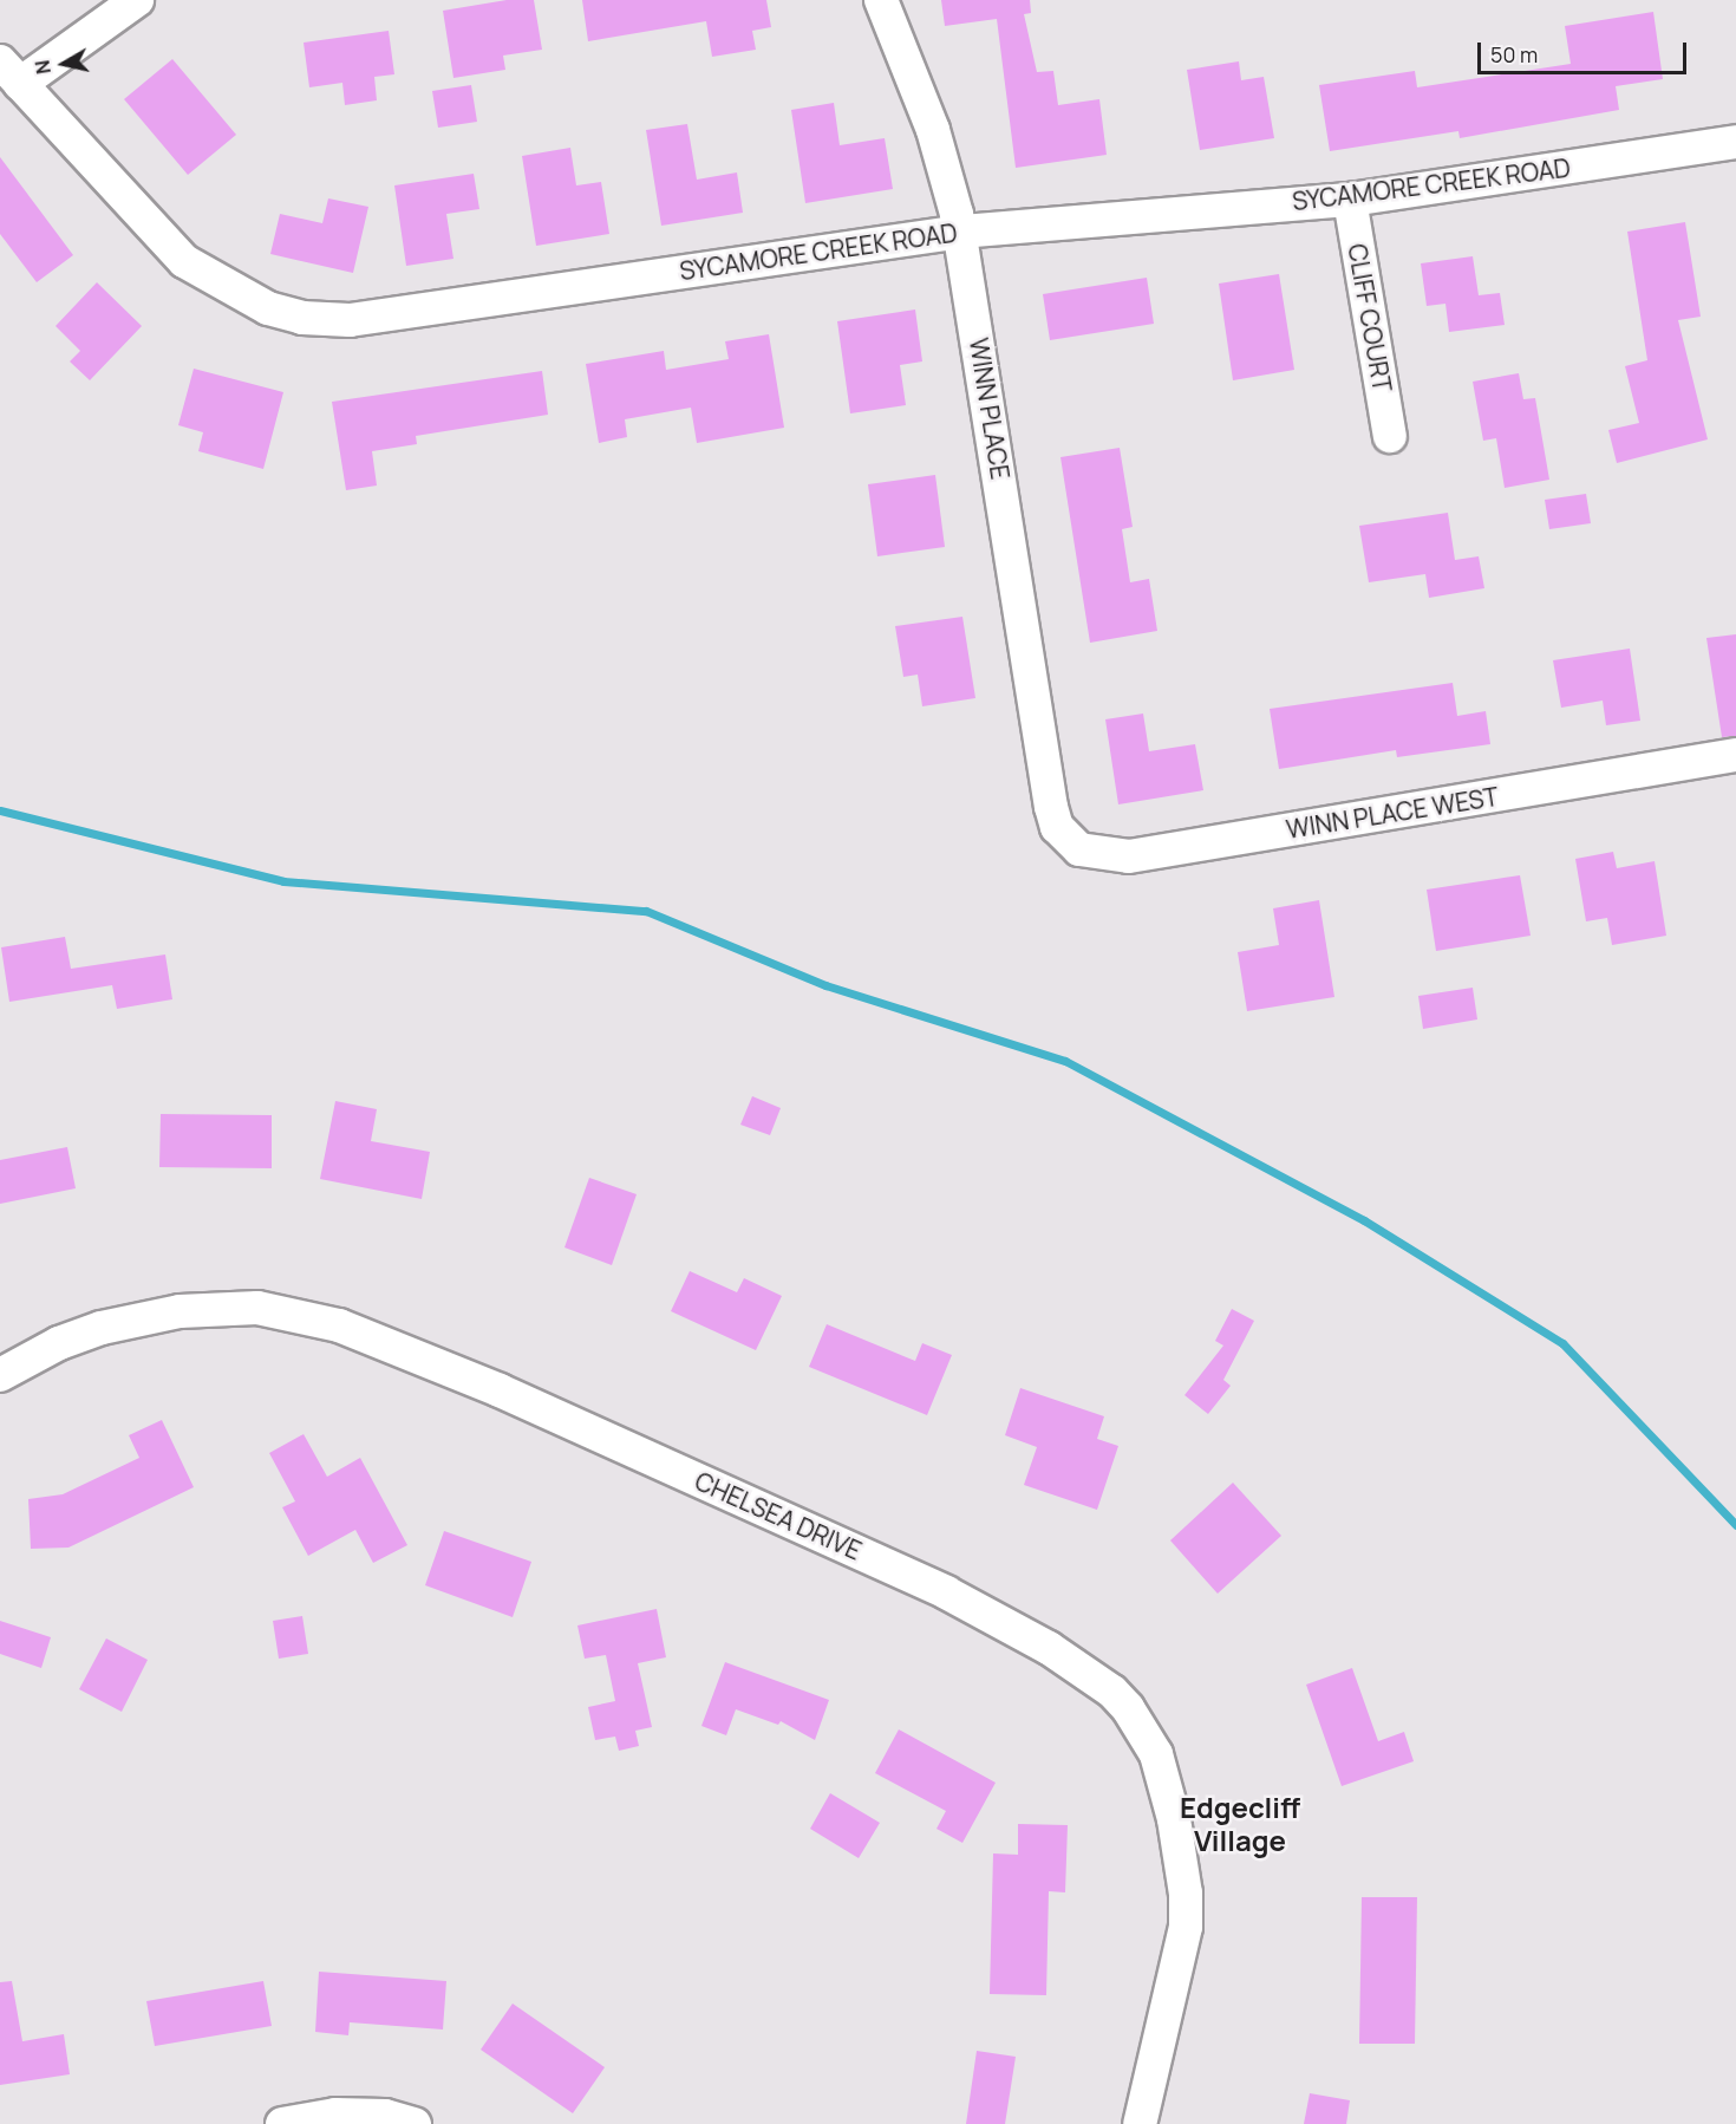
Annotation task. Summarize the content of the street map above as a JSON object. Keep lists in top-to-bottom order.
{
  "streets": {
    "street": [
      "SYCAMORE CREEK ROAD",
      "CLIFF COURT",
      "WINN PLACE",
      "WINN PLACE WEST",
      "CHELSEA DRIVE"
    ]
  },
  "crossings": [
    ["SYCAMORE CREEK ROAD", "CLIFF COURT"],
    ["SYCAMORE CREEK ROAD", "WINN PLACE"],
    ["WINN PLACE", "WINN PLACE WEST"]
  ],
  "districts": ["Edgecliff Village"],
  "scale_bar": "50 m",
  "north": "left"
}
